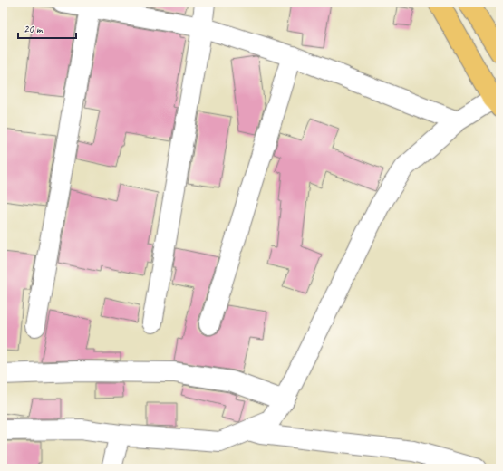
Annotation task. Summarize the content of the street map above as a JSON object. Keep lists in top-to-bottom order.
{
  "scale_bar": "20 m"
}
